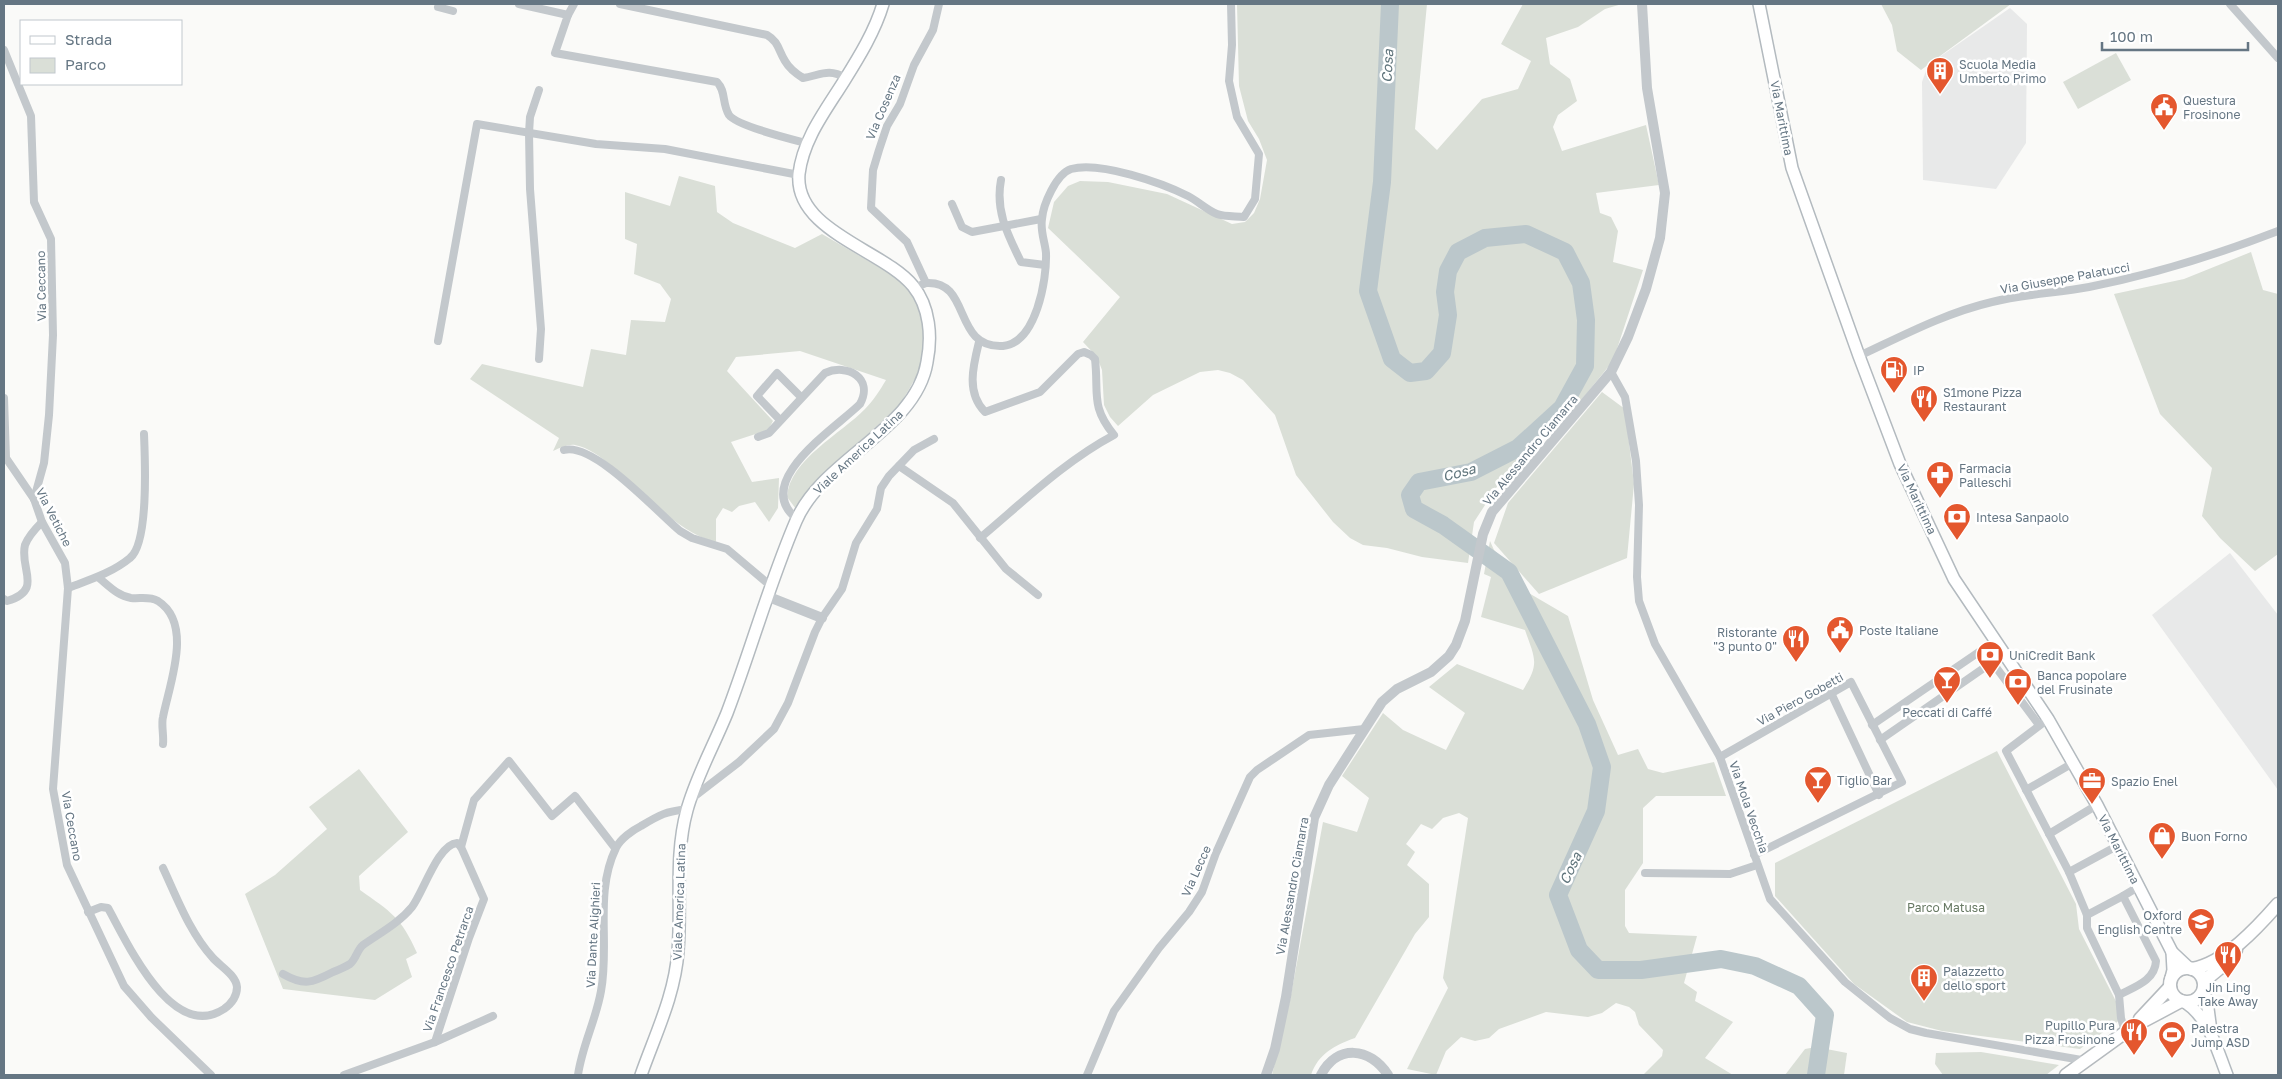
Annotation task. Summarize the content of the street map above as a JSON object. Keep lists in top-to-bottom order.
{
  "streets": {
    "main road": ["Via Marittima", "Viale America Latina"],
    "street": [
      "Via Cosenza",
      "Via Giuseppe Palatucci",
      "Via Ceccano",
      "Via Alessandro Ciamarra",
      "Via Vetiche",
      "Via Piero Gobetti",
      "Via Mola Vecchia",
      "Via Lecce",
      "Via Dante Alighieri",
      "Via Francesco Petrarca"
    ]
  },
  "crossings": [
    ["Via Marittima", "Via Giuseppe Palatucci"],
    ["Via Ceccano", "Via Vetiche"],
    ["Via Alessandro Ciamarra", "Via Mola Vecchia"],
    ["Via Alessandro Ciamarra", "Via Lecce"],
    ["Viale America Latina", "Via Dante Alighieri"],
    ["Via Piero Gobetti", "Via Mola Vecchia"]
  ],
  "water": ["Cosa"],
  "parks": ["Parco Matusa"],
  "places": {
    "building": ["Scuola Media Umberto Primo", "Palazzetto dello sport"],
    "public building": ["Questura Frosinone", "Poste Italiane"],
    "fuel station": ["IP"],
    "restaurant": [
      "S1mone Pizza Restaurant",
      "Ristorante \"3 punto 0\"",
      "Jin Ling Take Away",
      "Pupillo Pura Pizza Frosinone"
    ],
    "pharmacy": ["Farmacia Palleschi"],
    "bank": ["Intesa Sanpaolo", "UniCredit Bank", "Banca popolare del Frusinate"],
    "bar": ["Peccati di Caffé", "Tiglio Bar"],
    "office": ["Spazio Enel"],
    "shop": ["Buon Forno"],
    "school or university": ["Oxford English Centre"],
    "sports": ["Palestra Jump ASD"]
  },
  "legend": ["Strada", "Parco"],
  "scale_bar": "100 m"
}
